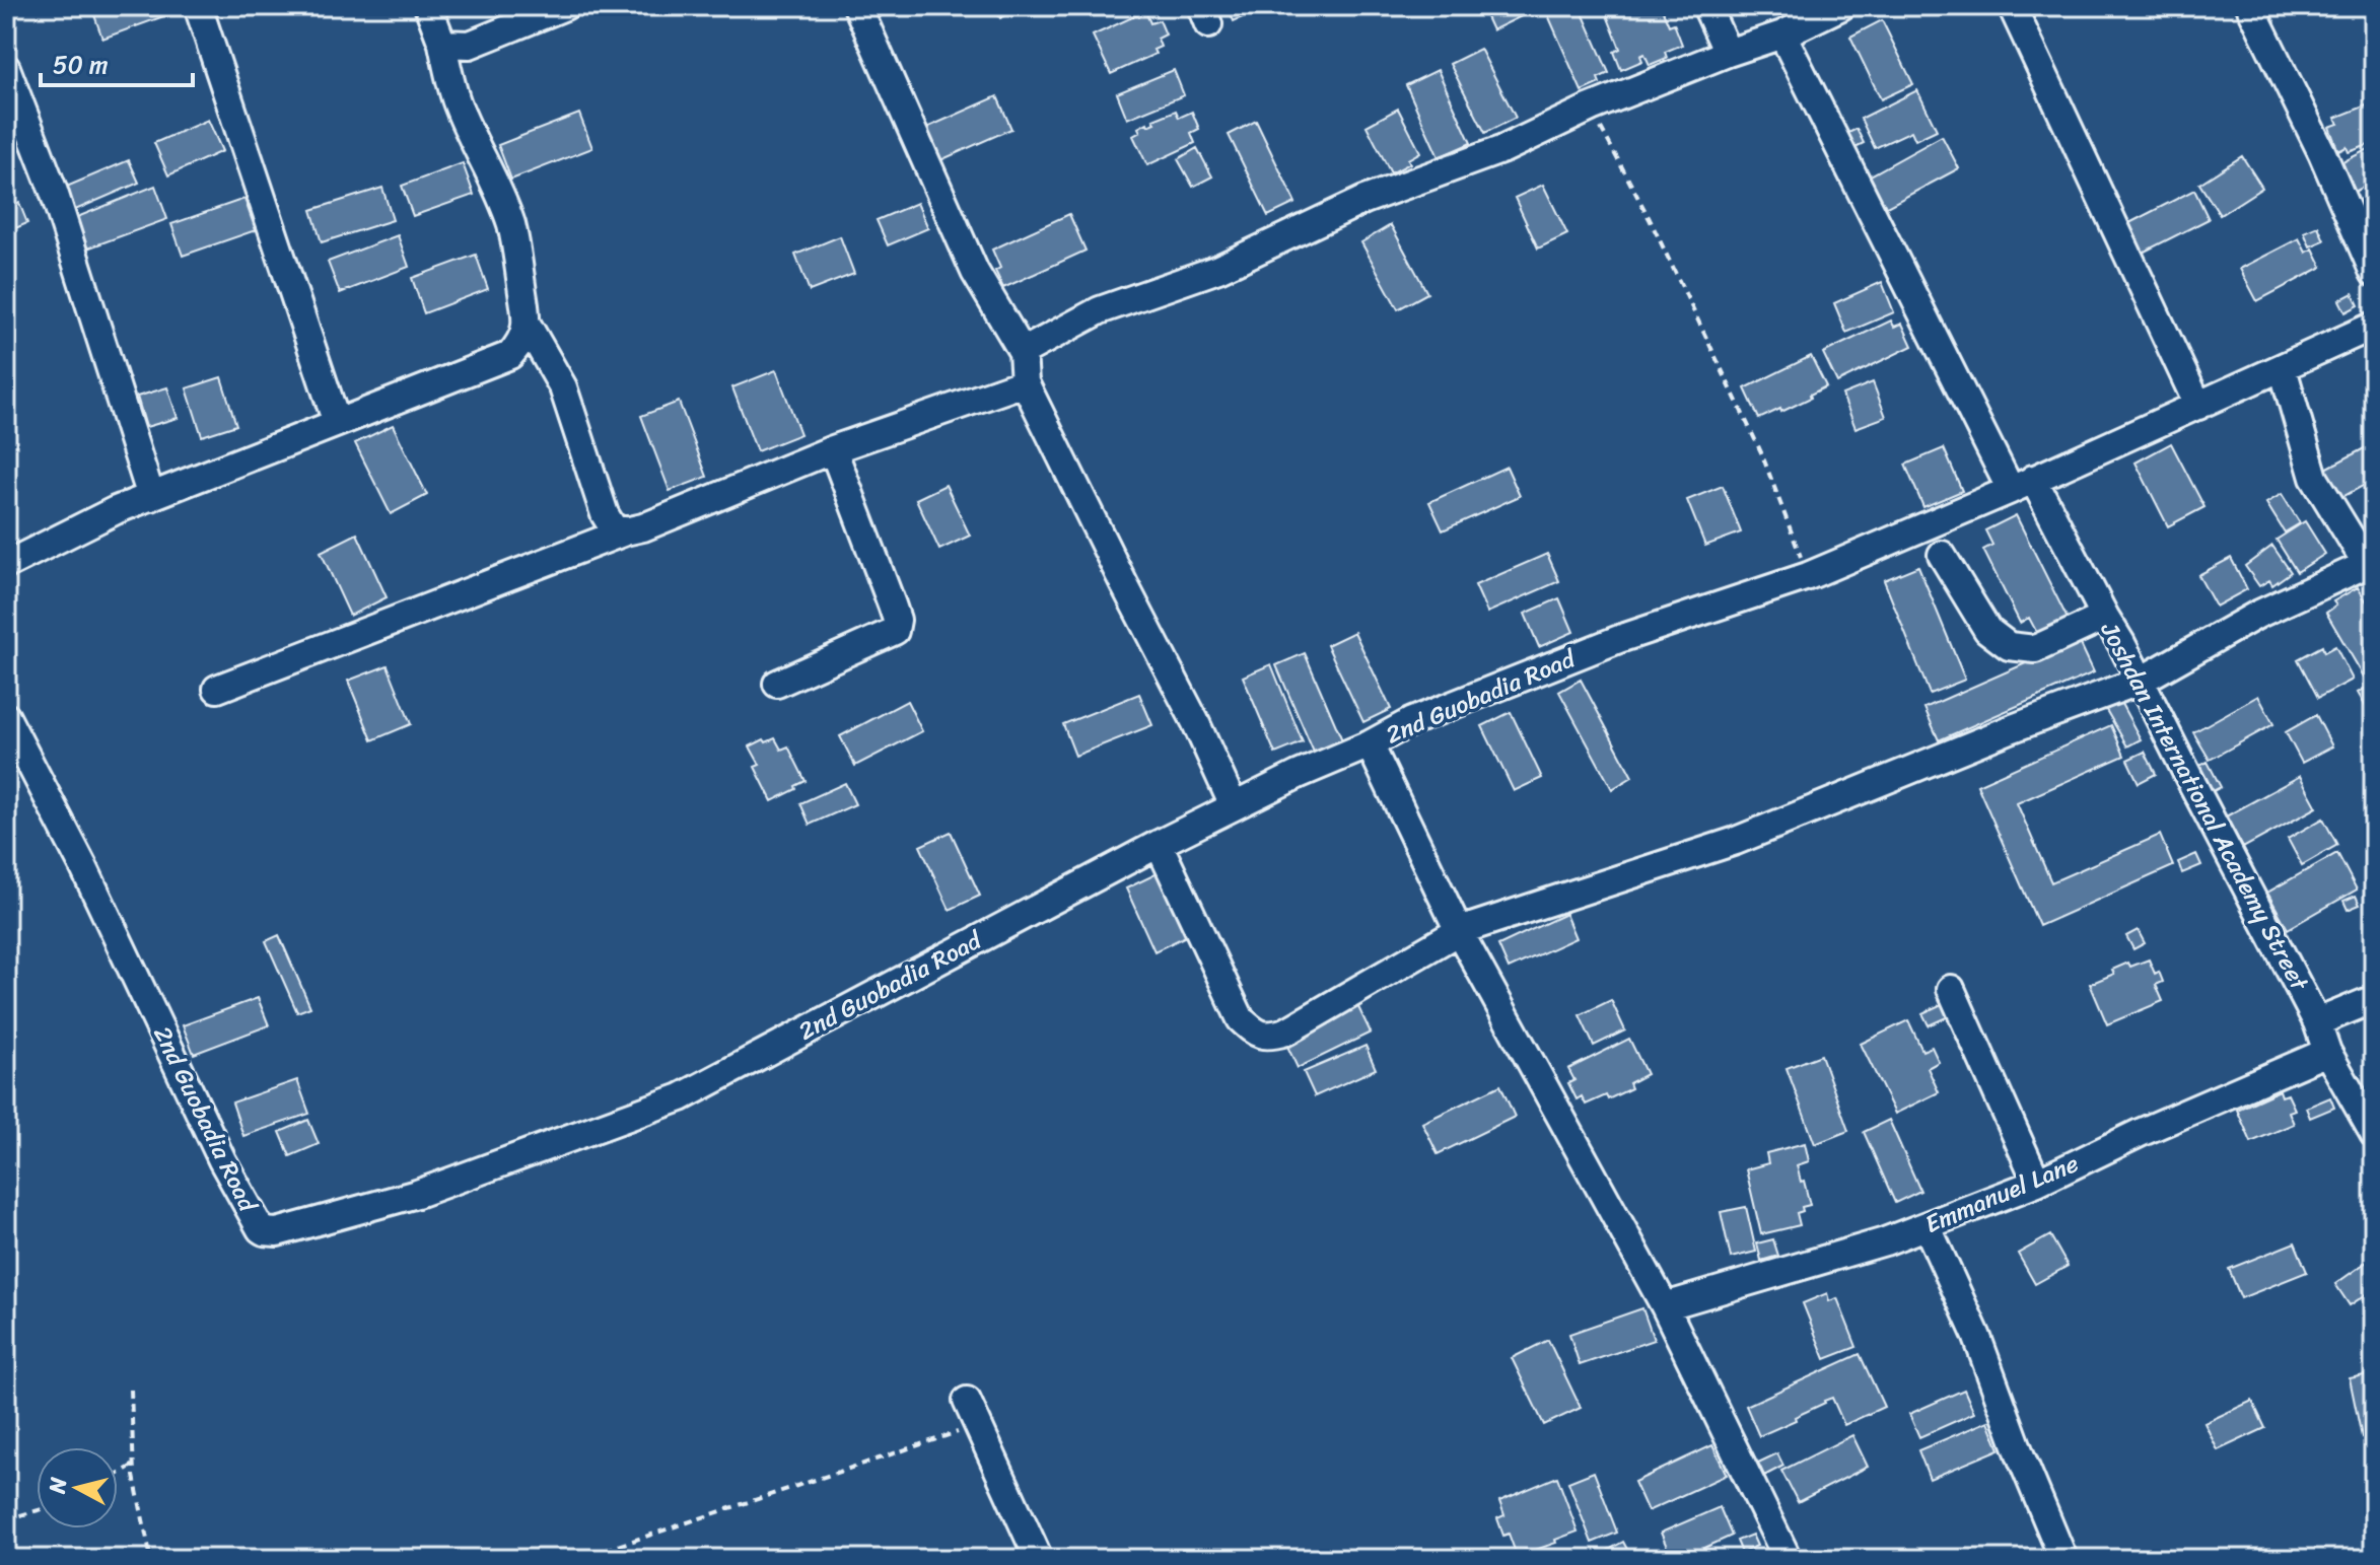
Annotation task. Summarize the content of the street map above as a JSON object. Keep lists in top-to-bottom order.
{
  "streets": {
    "street": ["2nd Guobadia Road", "Joshdan International Academy Street", "Emmanuel Lane"]
  },
  "crossings": [
    ["2nd Guobadia Road", "Joshdan International Academy Street"],
    ["Joshdan International Academy Street", "Emmanuel Lane"]
  ],
  "scale_bar": "50 m",
  "north": "left"
}
